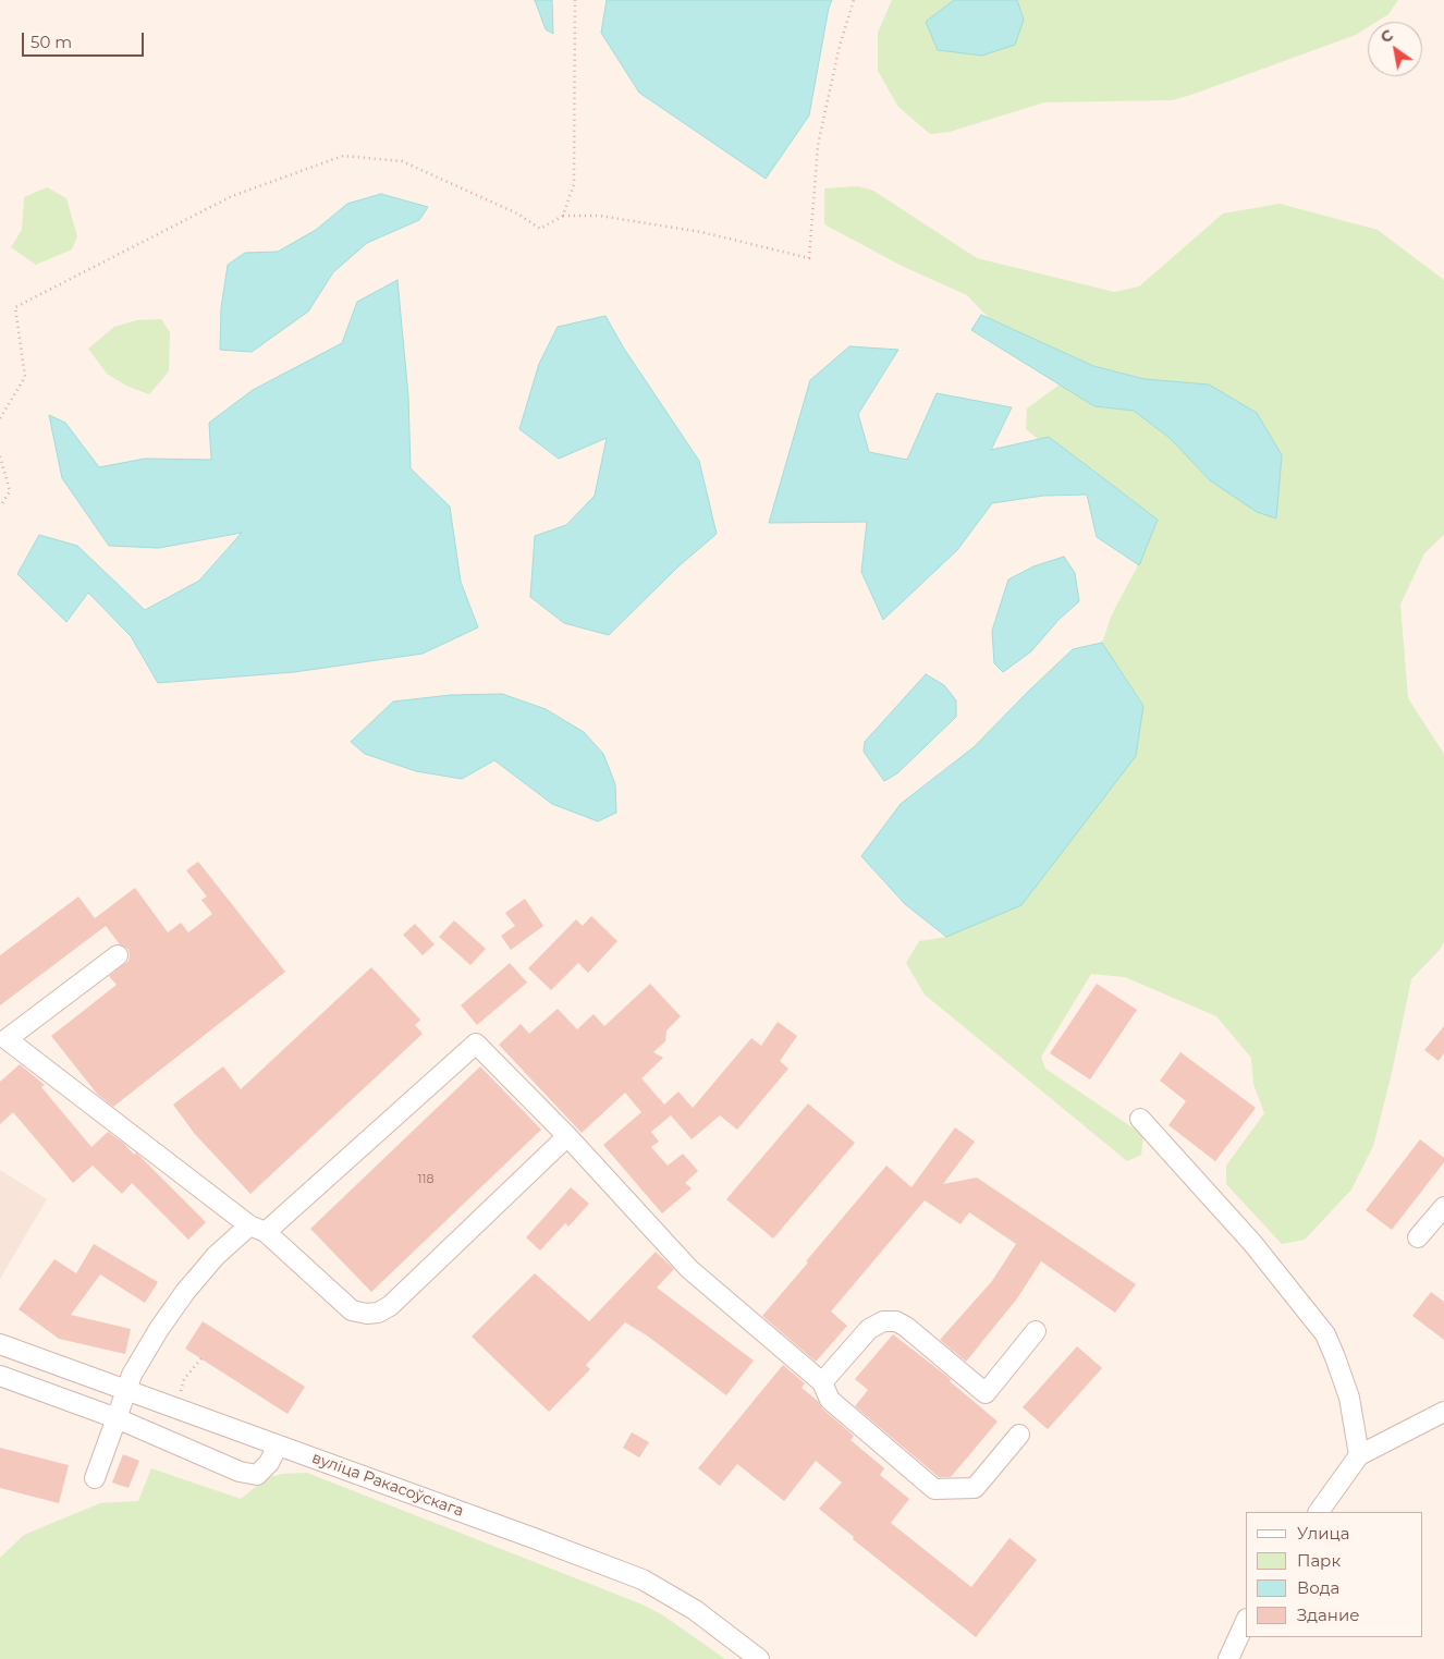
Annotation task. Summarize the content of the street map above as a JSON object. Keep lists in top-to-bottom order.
{
  "streets": {
    "street": ["вуліца Ракасоўскага"]
  },
  "house_numbers": ["118"],
  "legend": [
    "Улица",
    "Парк",
    "Вода",
    "Здание"
  ],
  "scale_bar": "50 m",
  "north": "top left"
}
